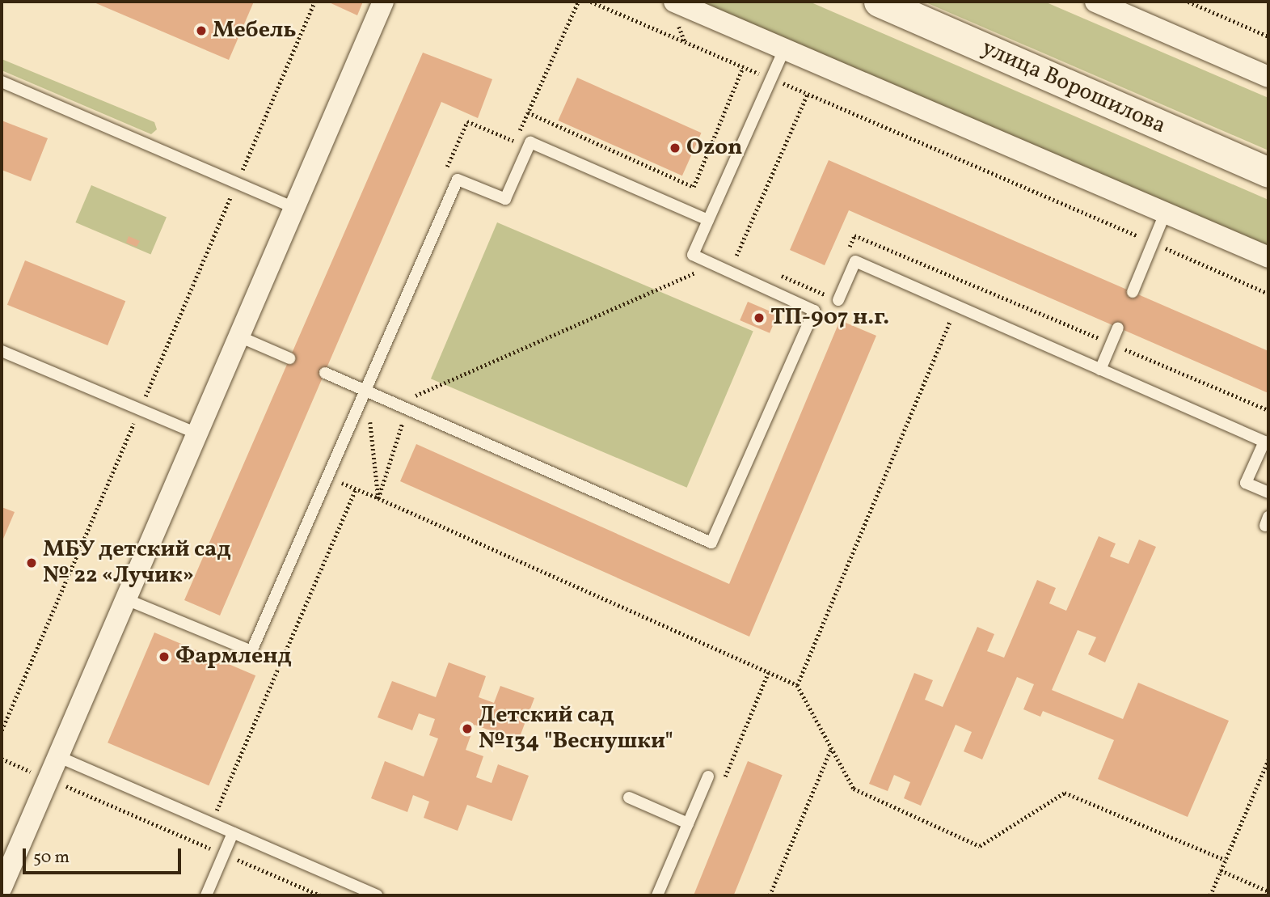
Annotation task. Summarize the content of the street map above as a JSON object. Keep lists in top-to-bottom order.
{
  "streets": {
    "main road": ["улица Ворошилова"]
  },
  "places": [
    "Мебель",
    "Ozon",
    "ТП-907 н.г.",
    "МБУ детский сад № 22 «Лучик»",
    "Фармленд",
    "Детский сад №134 \"Веснушки\""
  ],
  "scale_bar": "50 m"
}
